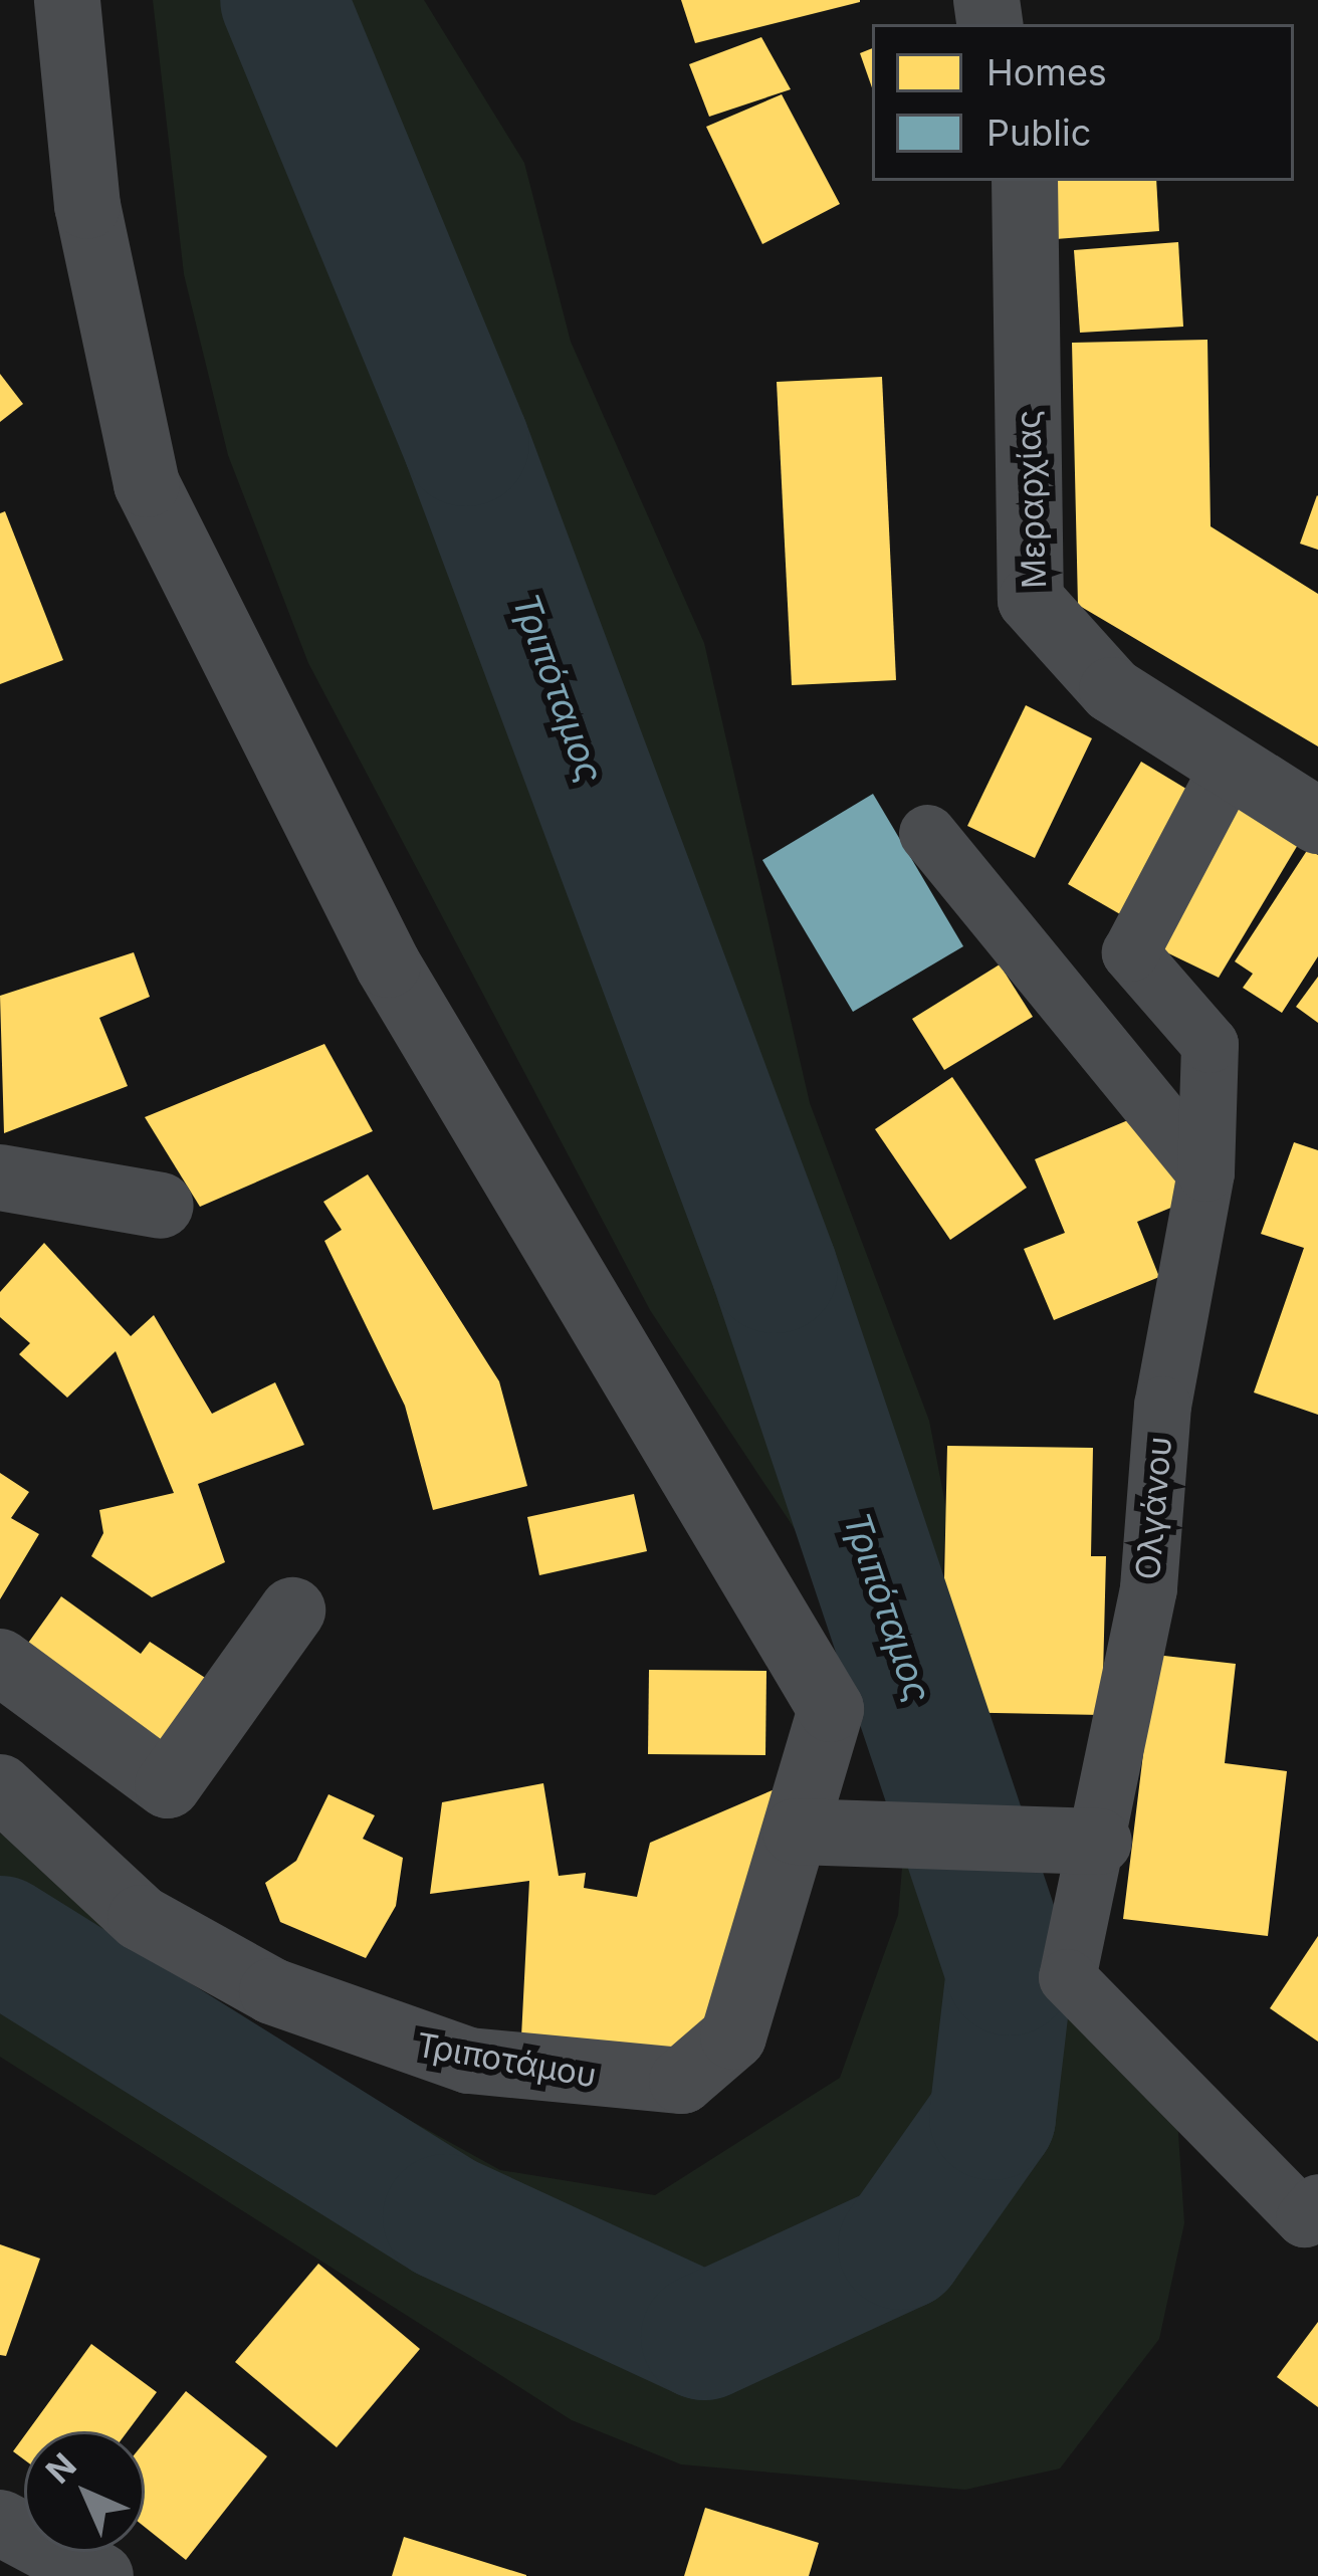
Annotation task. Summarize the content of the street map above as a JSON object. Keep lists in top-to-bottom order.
{
  "streets": {
    "street": ["Μεραρχίας", "Ολγάνου", "Τριποτάμου"]
  },
  "crossings": [
    ["Μεραρχίας", "Ολγάνου"]
  ],
  "water": ["Τριπόταμος"],
  "legend": ["Homes", "Public"],
  "north": "top left"
}
